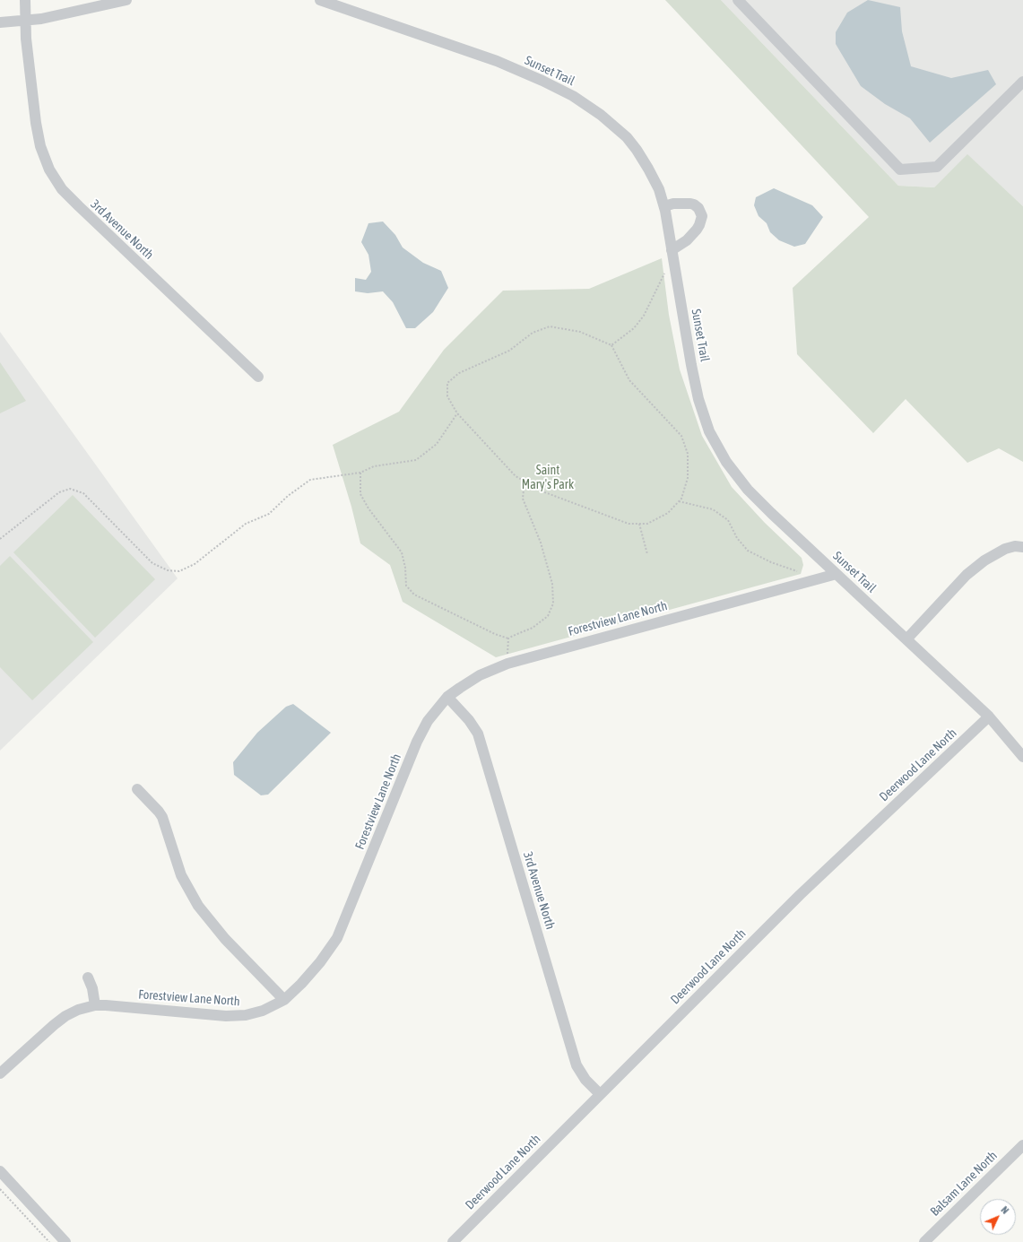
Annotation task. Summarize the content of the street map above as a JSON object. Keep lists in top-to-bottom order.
{
  "streets": {
    "street": [
      "Sunset Trail",
      "3rd Avenue North",
      "Forestview Lane North",
      "Deerwood Lane North",
      "Balsam Lane North"
    ]
  },
  "crossings": [
    ["Sunset Trail", "Forestview Lane North"],
    ["Sunset Trail", "Deerwood Lane North"],
    ["3rd Avenue North", "Forestview Lane North"],
    ["3rd Avenue North", "Deerwood Lane North"]
  ],
  "parks": ["Saint Mary's Park"],
  "north": "top right"
}
